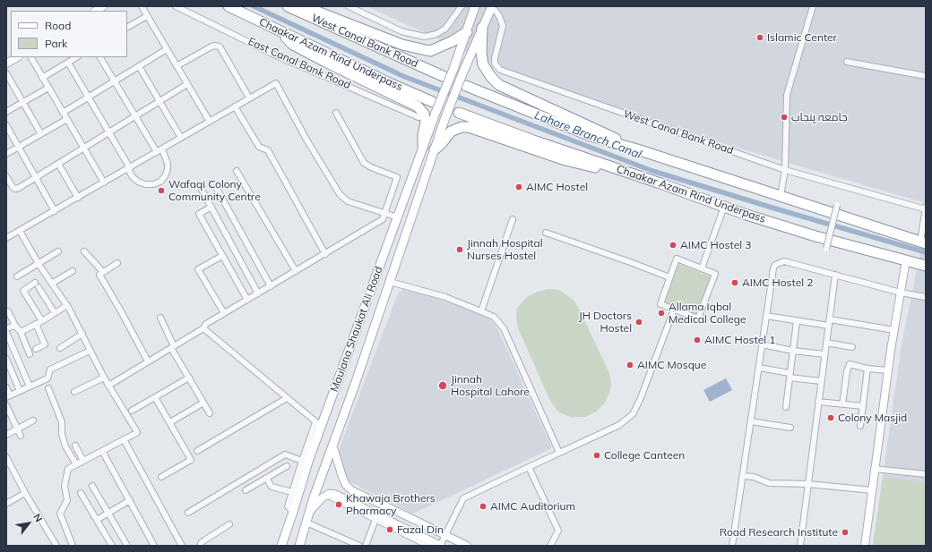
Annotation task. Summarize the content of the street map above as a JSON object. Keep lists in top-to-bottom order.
{
  "streets": {
    "highway": ["West Canal Bank Road", "Chaakar Azam Rind Underpass"],
    "main road": ["Maulana Shaukat Ali Road"],
    "street": ["East Canal Bank Road"]
  },
  "water": ["Lahore Branch Canal"],
  "places": [
    "Islamic Center",
    "جامعہ پنجاب",
    "AIMC Hostel",
    "Wafaqi Colony Community Centre",
    "AIMC Hostel 3",
    "Jinnah Hospital Nurses Hostel",
    "AIMC Hostel 2",
    "Allama Iqbal Medical College",
    "JH Doctors Hostel",
    "AIMC Hostel 1",
    "AIMC Mosque",
    "Jinnah Hospital Lahore",
    "Colony Masjid",
    "College Canteen",
    "Khawaja Brothers Pharmacy",
    "AIMC Auditorium",
    "Fazal Din",
    "Road Research Institute"
  ],
  "legend": ["Road", "Park"],
  "north": "top right"
}
